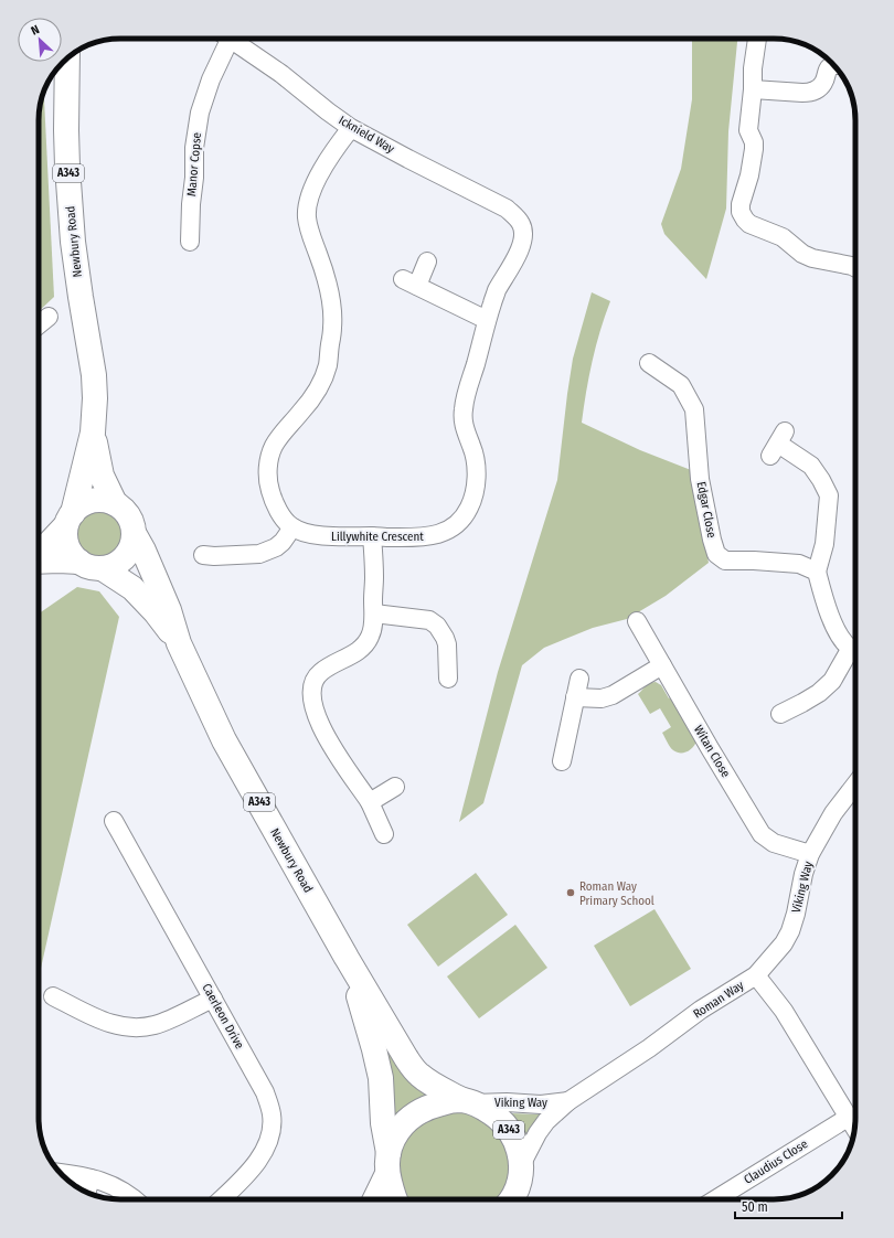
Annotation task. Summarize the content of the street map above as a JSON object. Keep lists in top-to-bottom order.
{
  "streets": {
    "main road": ["A343", "Newbury Road"],
    "street": [
      "Icknield Way",
      "Manor Copse",
      "Edgar Close",
      "Lillywhite Crescent",
      "Witan Close",
      "Viking Way",
      "Roman Way",
      "Caerleon Drive",
      "Claudius Close"
    ]
  },
  "crossings": [
    ["Icknield Way", "Lillywhite Crescent"],
    ["A343", "Newbury Road"],
    ["A343", "Viking Way"],
    ["Newbury Road", "Viking Way"],
    ["Witan Close", "Viking Way"],
    ["Viking Way", "Roman Way"]
  ],
  "places": ["Roman Way Primary School"],
  "scale_bar": "50 m",
  "north": "top left"
}
